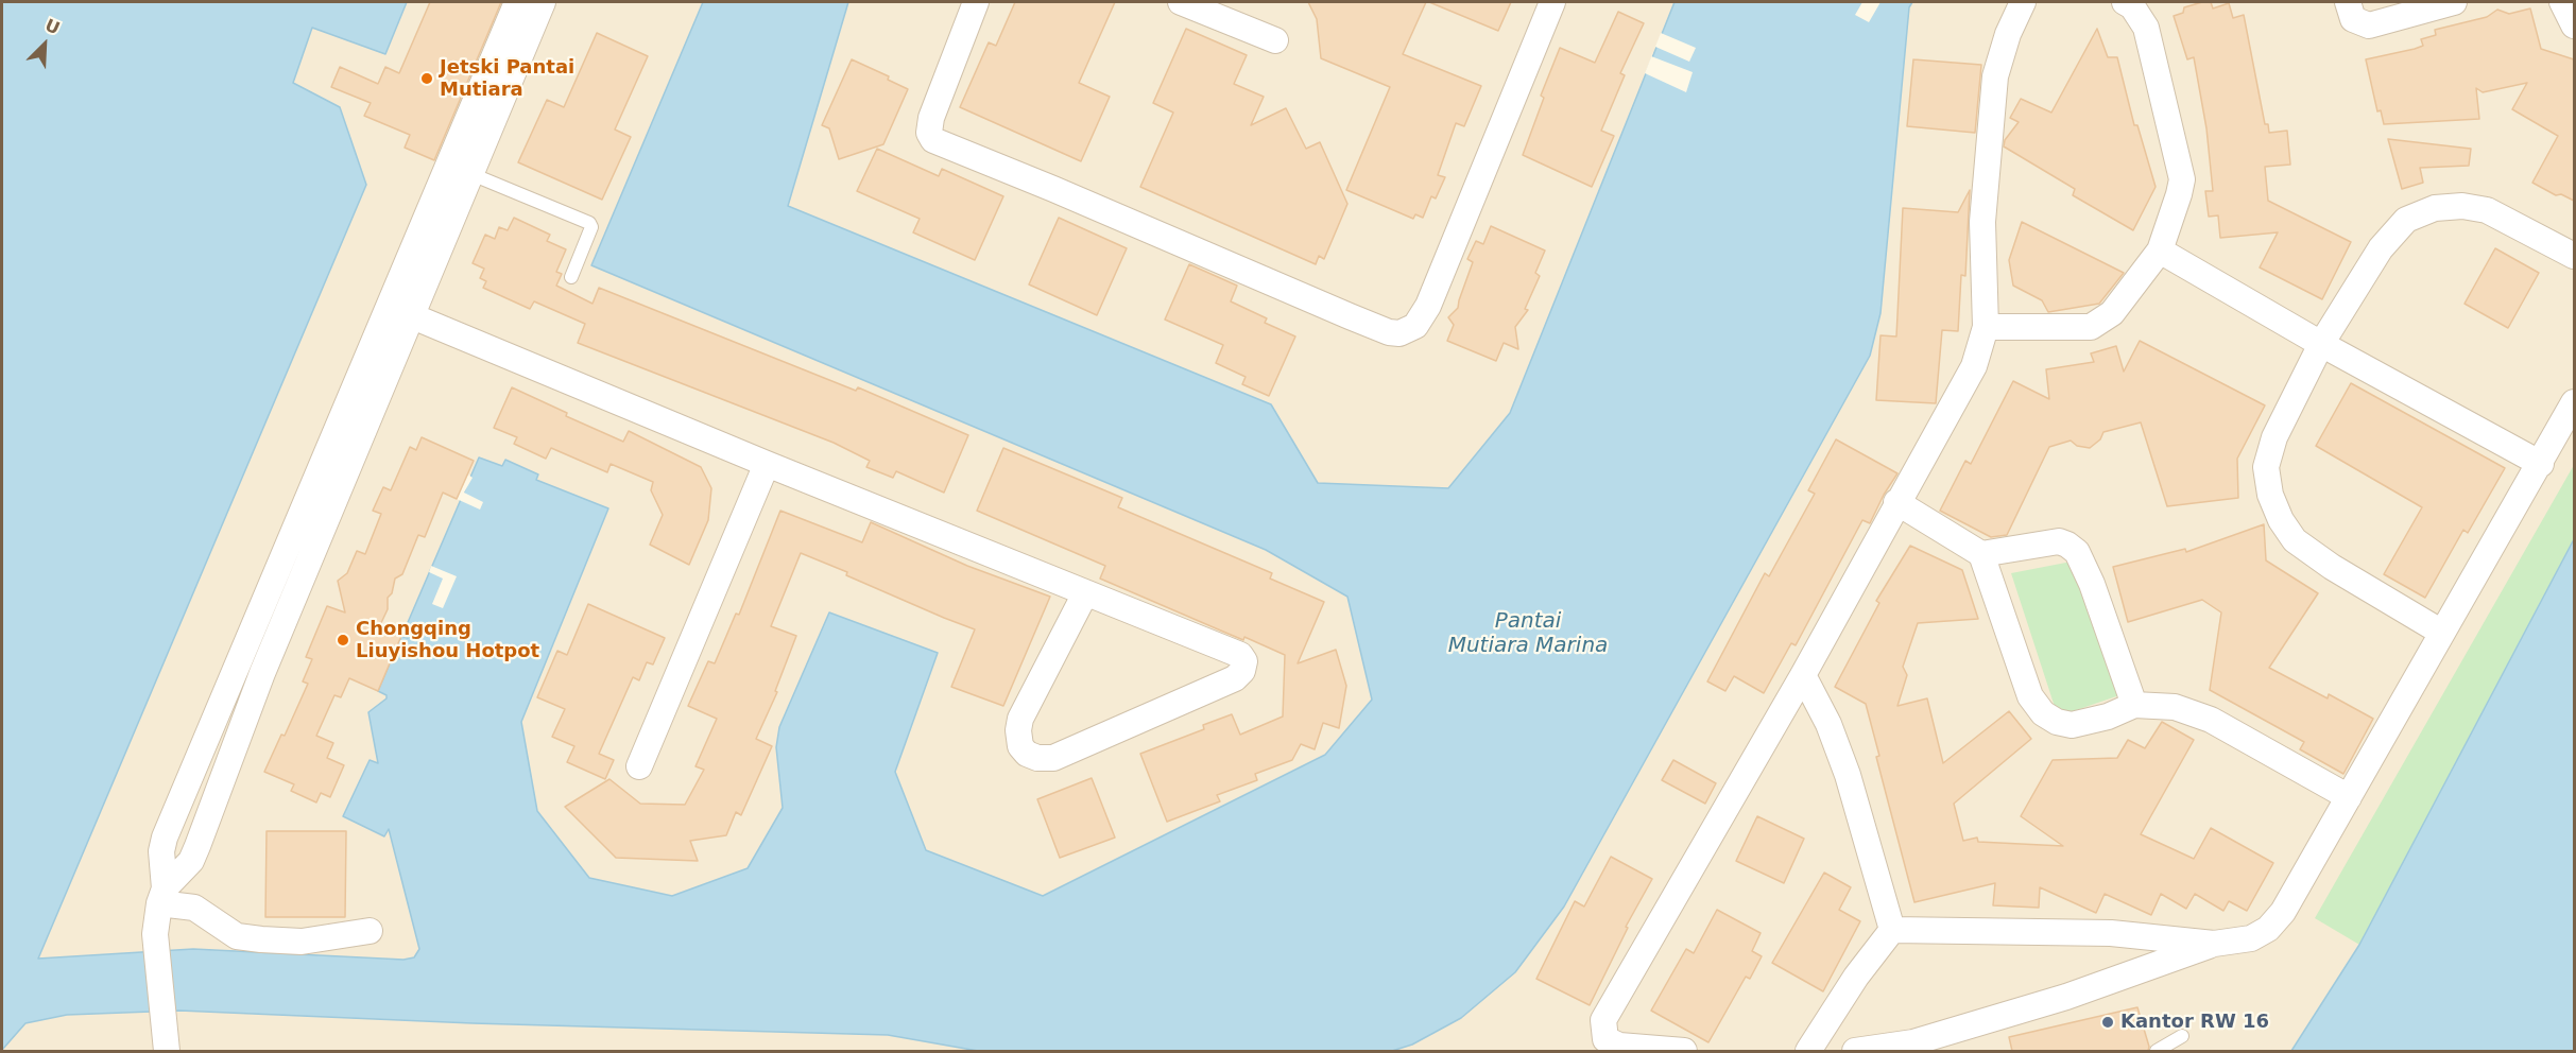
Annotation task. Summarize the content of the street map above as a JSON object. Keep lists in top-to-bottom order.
{
  "water": ["Pantai Mutiara Marina"],
  "places": ["Jetski Pantai Mutiara", "Chongqing Liuyishou Hotpot", "Kantor RW 16"],
  "north": "top right"
}
